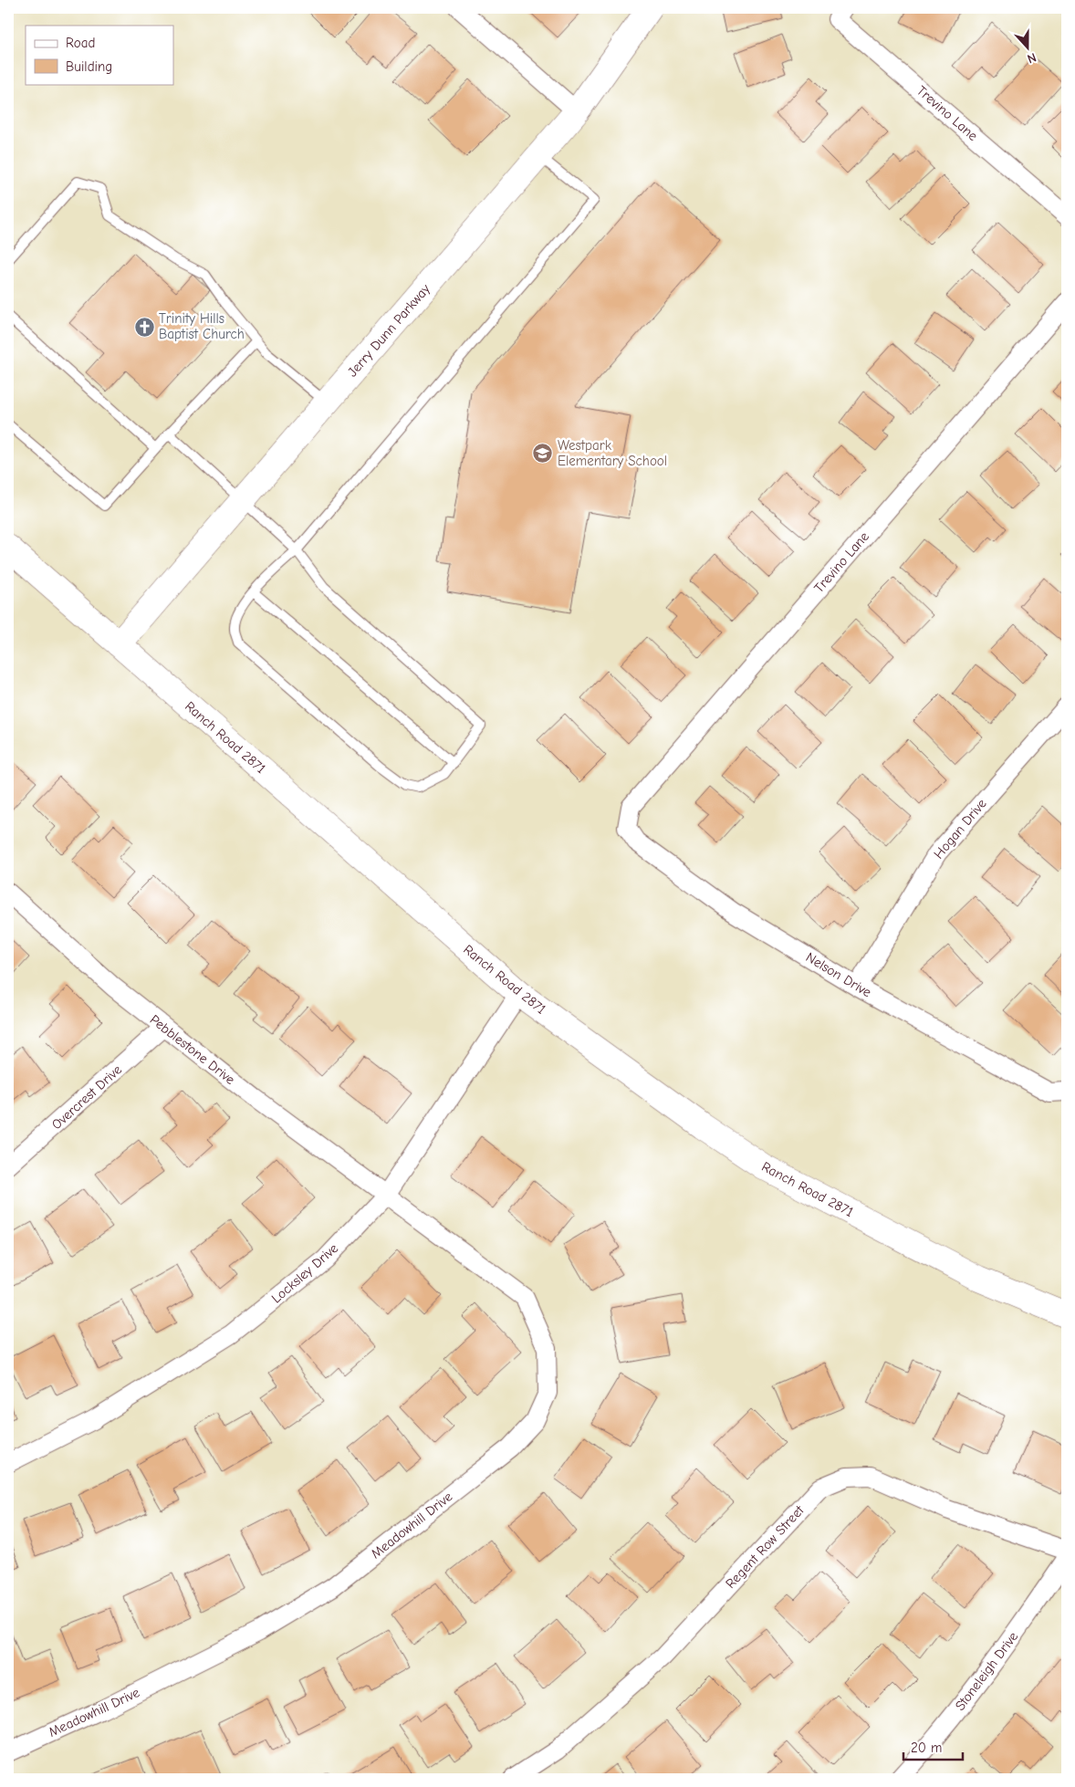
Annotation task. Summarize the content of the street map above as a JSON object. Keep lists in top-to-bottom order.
{
  "streets": {
    "main road": ["Jerry Dunn Parkway", "Ranch Road 2871"],
    "street": [
      "Trevino Lane",
      "Hogan Drive",
      "Nelson Drive",
      "Pebblestone Drive",
      "Overcrest Drive",
      "Locksley Drive",
      "Meadowhill Drive",
      "Regent Row Street",
      "Stoneleigh Drive"
    ]
  },
  "crossings": [
    ["Trevino Lane", "Nelson Drive"],
    ["Jerry Dunn Parkway", "Ranch Road 2871"],
    ["Ranch Road 2871", "Locksley Drive"],
    ["Hogan Drive", "Nelson Drive"],
    ["Pebblestone Drive", "Overcrest Drive"],
    ["Pebblestone Drive", "Locksley Drive"],
    ["Pebblestone Drive", "Meadowhill Drive"],
    ["Locksley Drive", "Meadowhill Drive"]
  ],
  "places": {
    "church": ["Trinity Hills Baptist Church"],
    "school or university": ["Westpark Elementary School"]
  },
  "legend": ["Road", "Building"],
  "scale_bar": "20 m",
  "north": "bottom"
}
